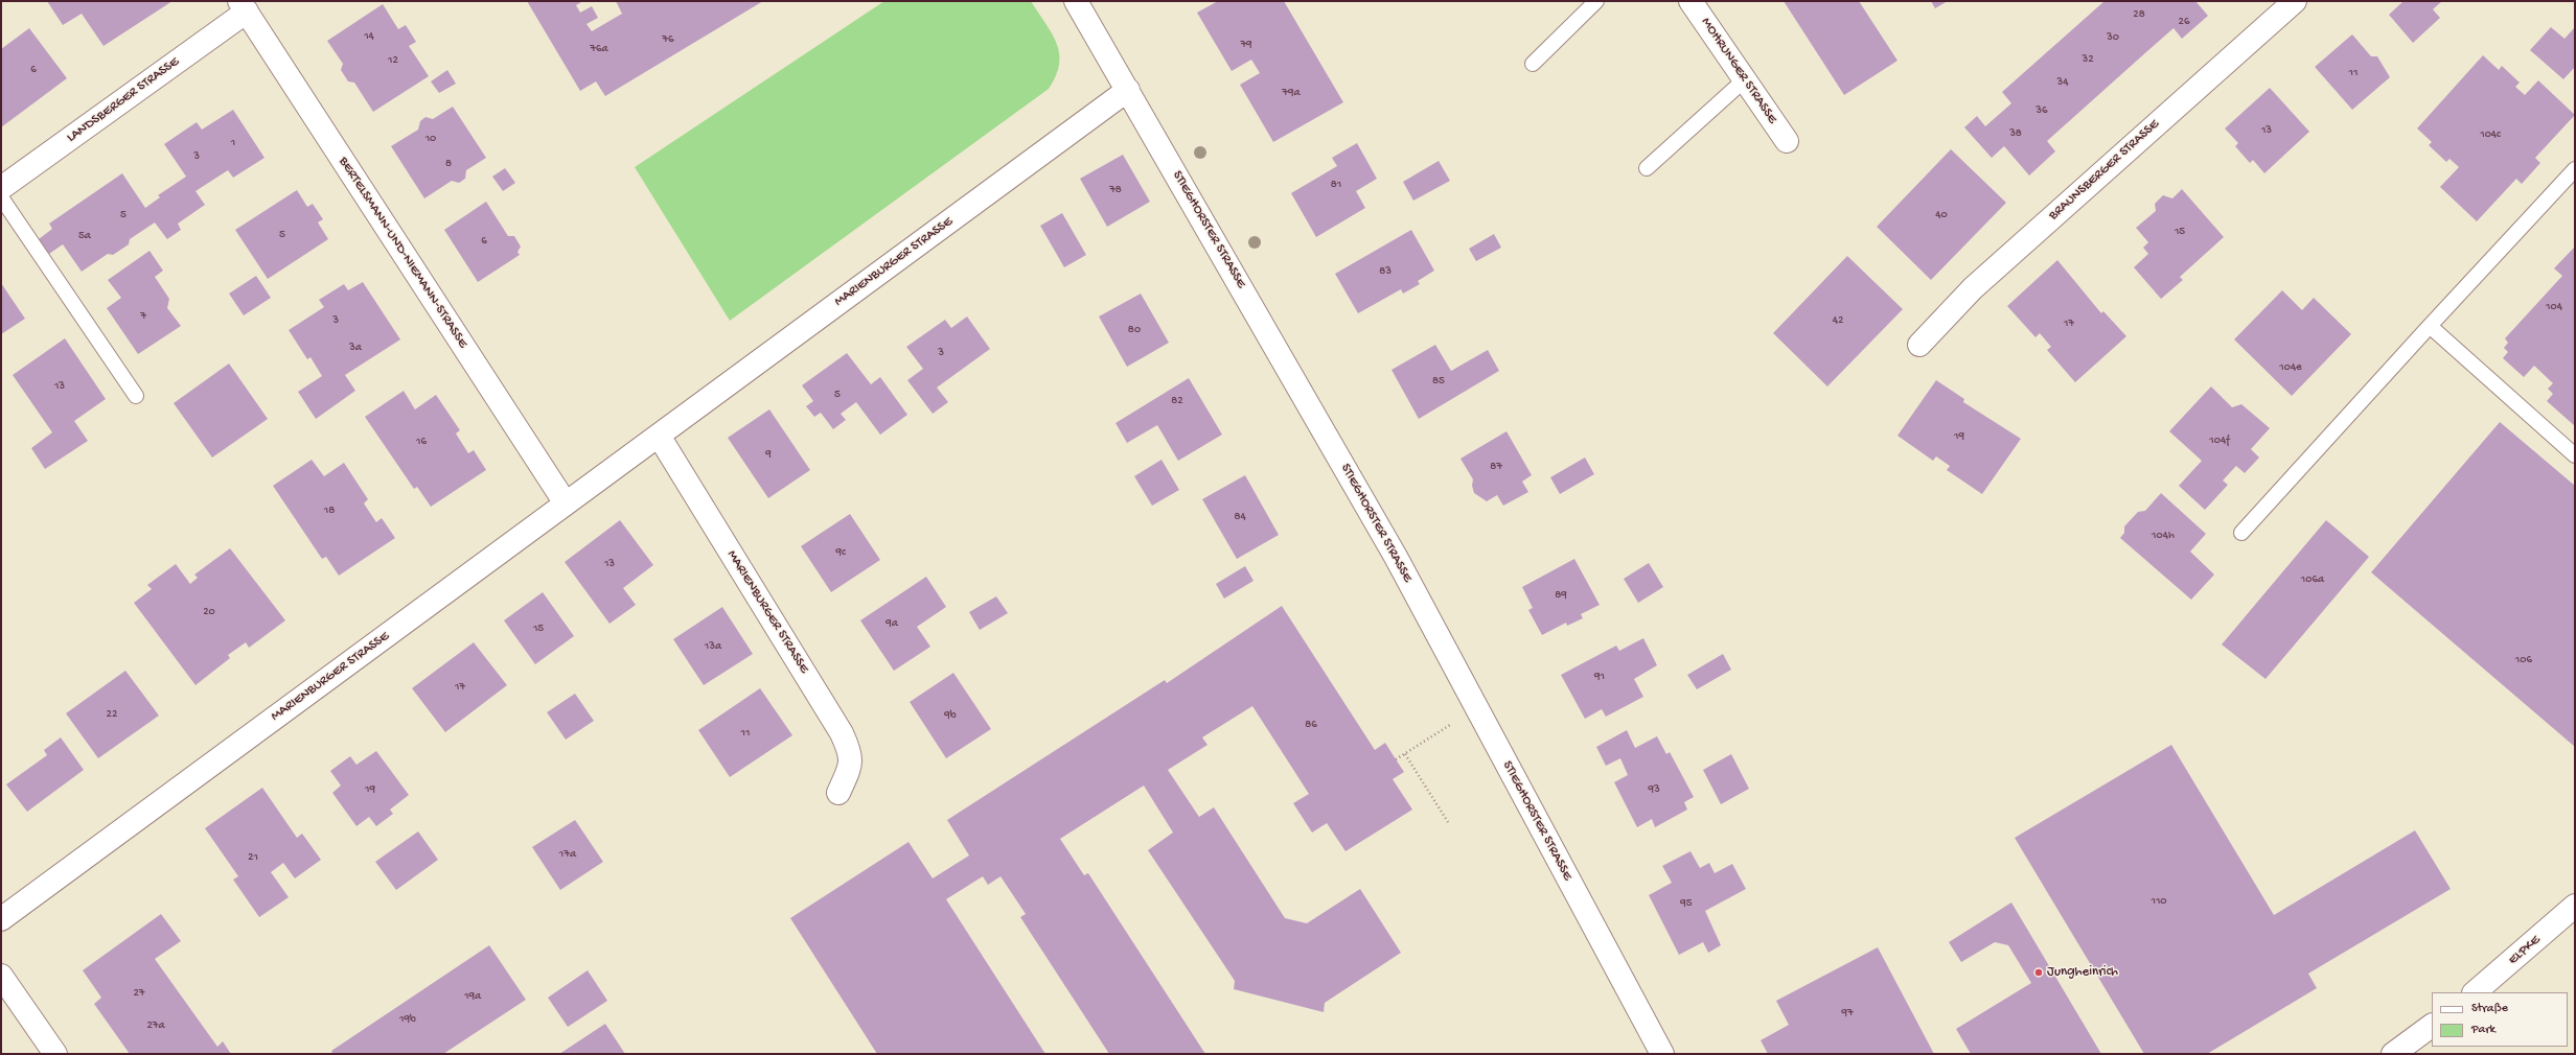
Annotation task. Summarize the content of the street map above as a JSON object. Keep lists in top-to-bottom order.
{
  "streets": {
    "street": [
      "MOHRUNGER STRASSE",
      "LANDSBERGER STRASSE",
      "BRAUNSBERGER STRASSE",
      "STIEGHORSTER STRASSE",
      "BERTELSMANN-UND-NIEMANN-STRASSE",
      "MARIENBURGER STRASSE",
      "ELPKE"
    ]
  },
  "crossings": [
    ["LANDSBERGER STRASSE", "BERTELSMANN-UND-NIEMANN-STRASSE"],
    ["STIEGHORSTER STRASSE", "MARIENBURGER STRASSE"],
    ["BERTELSMANN-UND-NIEMANN-STRASSE", "MARIENBURGER STRASSE"]
  ],
  "places": ["Jungheinrich"],
  "house_numbers": [
    "28",
    "26",
    "14",
    "30",
    "76",
    "79",
    "76a",
    "32",
    "12",
    "6",
    "11",
    "34",
    "79a",
    "36",
    "13",
    "38",
    "104c",
    "10",
    "1",
    "3",
    "8",
    "81",
    "78",
    "5",
    "40",
    "15",
    "5",
    "5a",
    "6",
    "83",
    "104",
    "7",
    "3",
    "42",
    "17",
    "80",
    "3a",
    "3",
    "104e",
    "85",
    "13",
    "5",
    "82",
    "19",
    "104f",
    "16",
    "9",
    "87",
    "18",
    "84",
    "104h",
    "9c",
    "13",
    "106a",
    "89",
    "20",
    "9a",
    "15",
    "13a",
    "106",
    "91",
    "17",
    "22",
    "9b",
    "86",
    "11",
    "19",
    "93",
    "17a",
    "21",
    "110",
    "95",
    "27",
    "19a",
    "97",
    "19b",
    "27a"
  ],
  "legend": ["Straße", "Park"]
}
